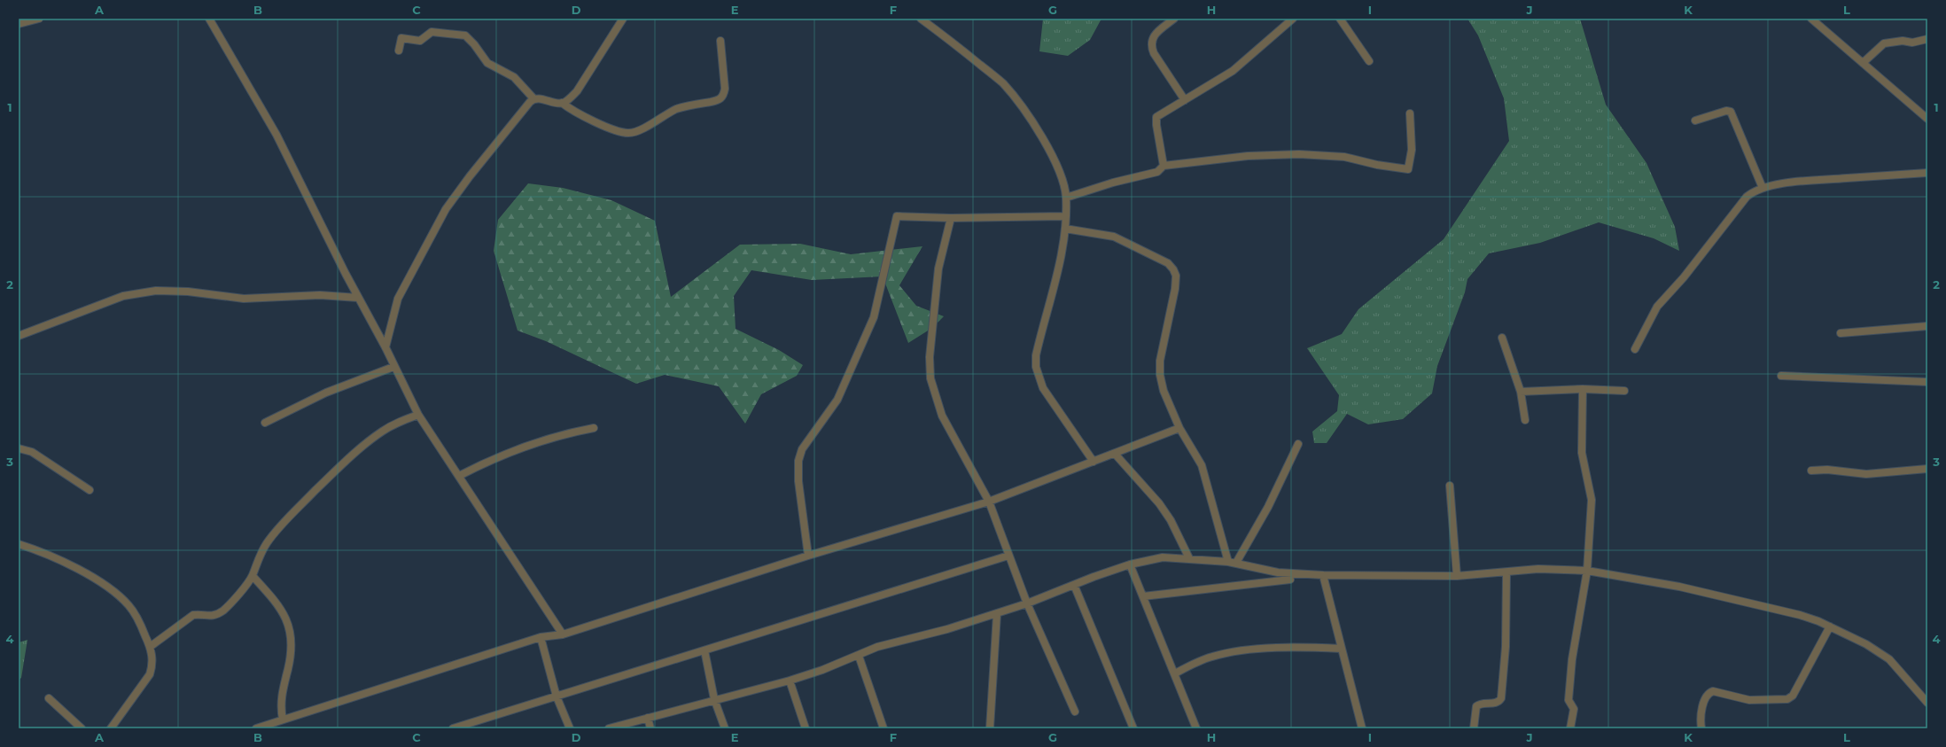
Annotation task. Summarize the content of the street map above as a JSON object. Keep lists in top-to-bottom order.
{
  "grid": {
    "columns": [
      "A",
      "B",
      "C",
      "D",
      "E",
      "F",
      "G",
      "H",
      "I",
      "J",
      "K",
      "L"
    ],
    "rows": [
      "1",
      "2",
      "3",
      "4"
    ]
  }
}
